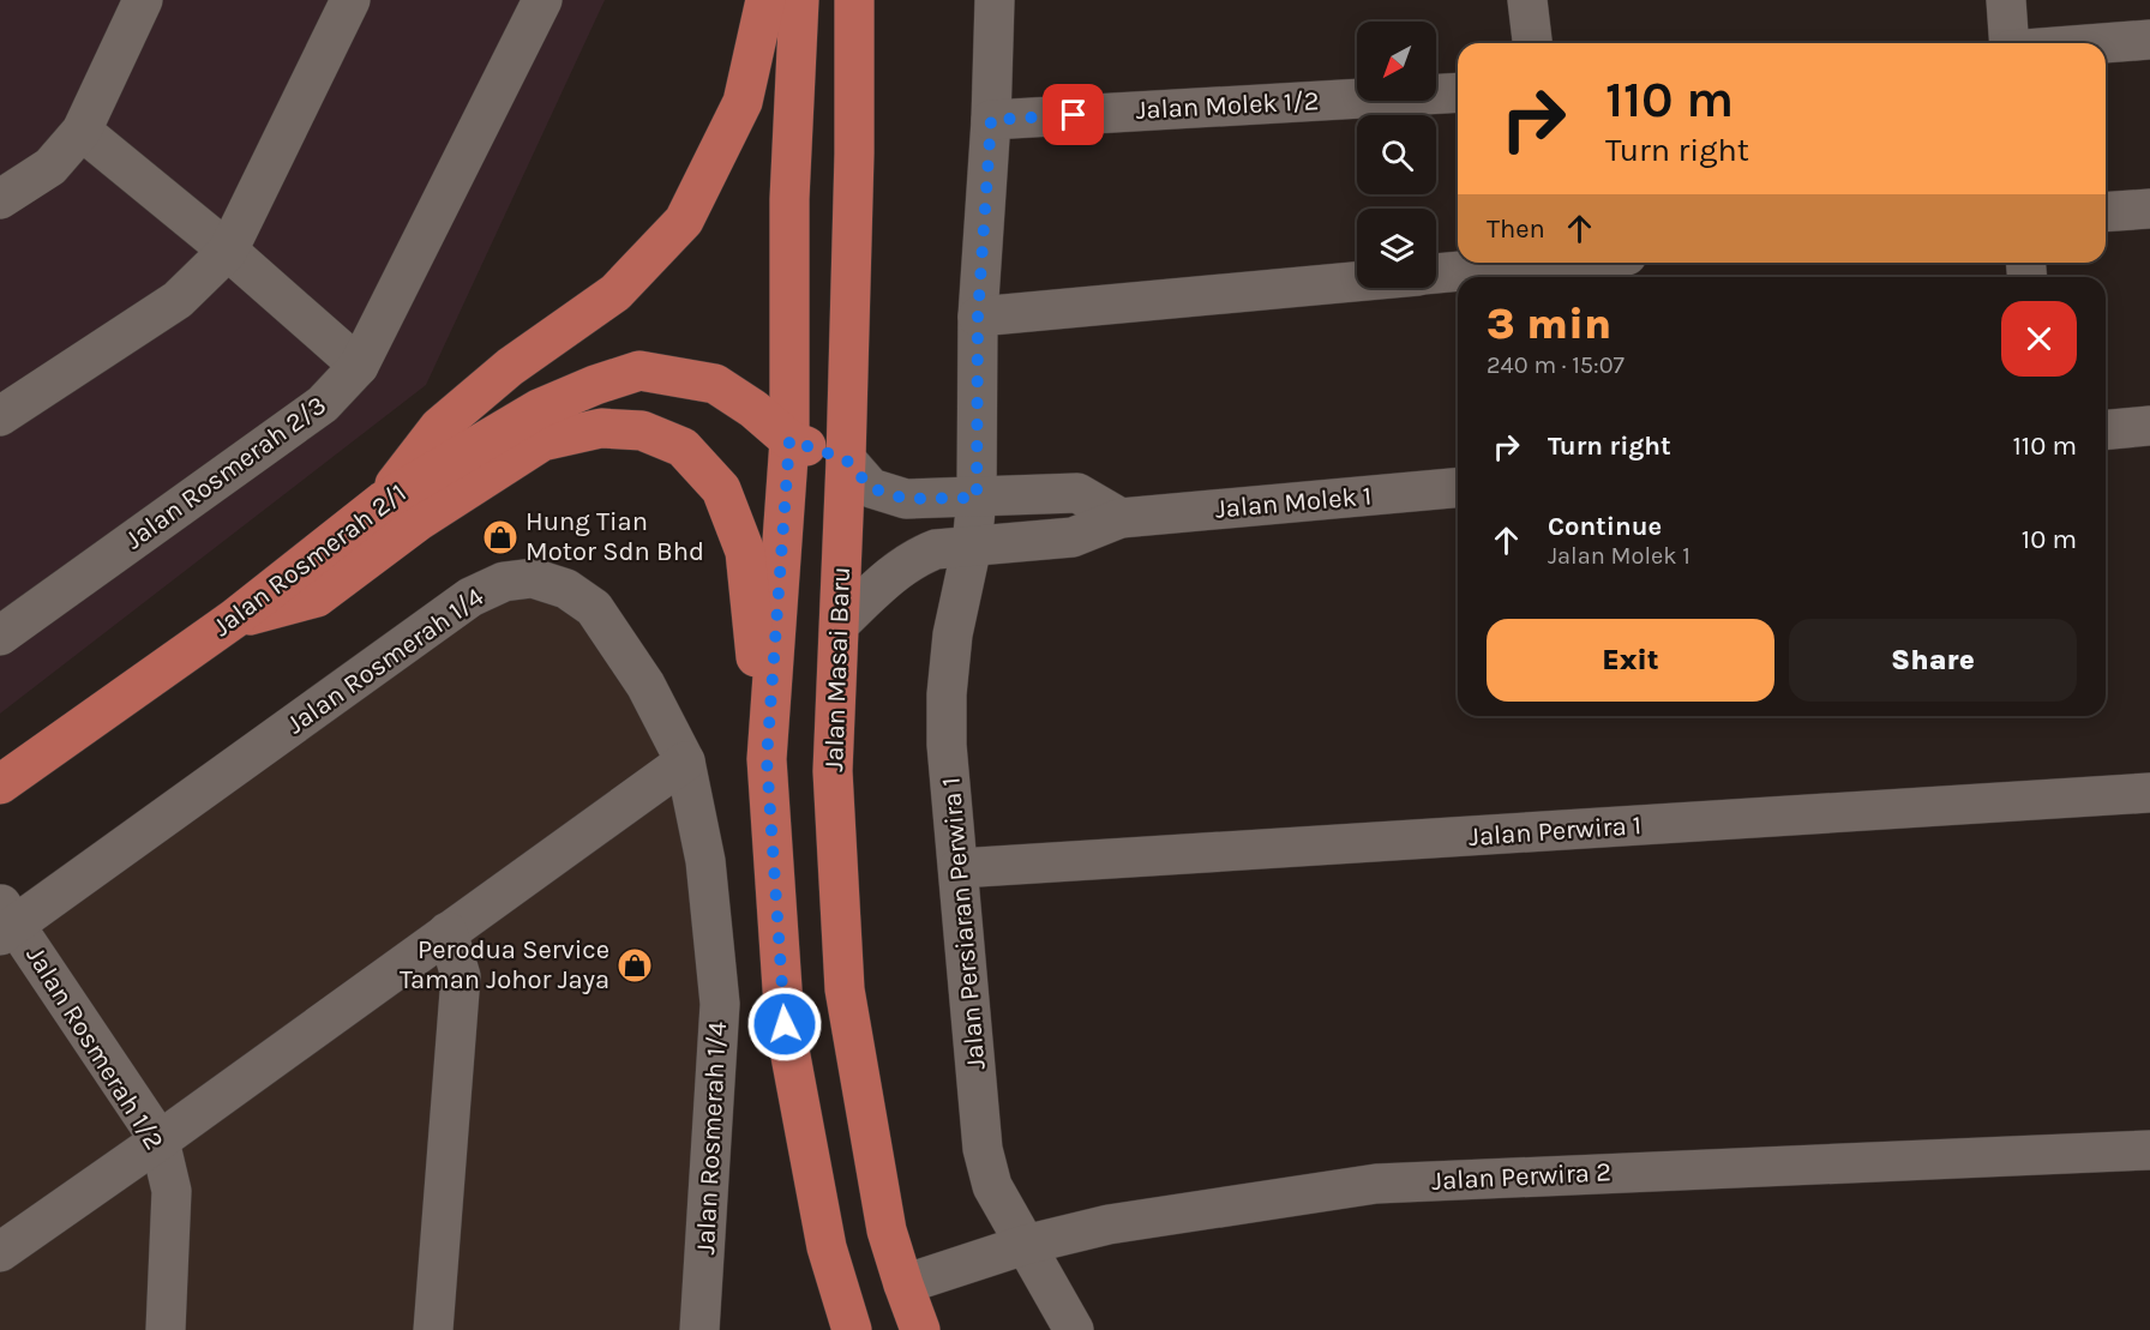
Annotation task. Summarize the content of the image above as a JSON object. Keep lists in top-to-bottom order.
{
  "streets": {
    "main road": ["Jalan Rosmerah 2/1", "Jalan Masai Baru"],
    "street": [
      "Jalan Molek 1/2",
      "Jalan Rosmerah 2/3",
      "Jalan Molek 1",
      "Jalan Rosmerah 1/4",
      "Jalan Perwira 1",
      "Jalan Persiaran Perwira 1",
      "Jalan Rosmerah 1/2",
      "Jalan Perwira 2"
    ]
  },
  "crossings": [
    ["Jalan Molek 1/2", "Jalan Persiaran Perwira 1"],
    ["Jalan Molek 1", "Jalan Masai Baru"],
    ["Jalan Molek 1", "Jalan Persiaran Perwira 1"],
    ["Jalan Rosmerah 1/4", "Jalan Rosmerah 1/2"],
    ["Jalan Masai Baru", "Jalan Perwira 2"],
    ["Jalan Perwira 1", "Jalan Persiaran Perwira 1"],
    ["Jalan Persiaran Perwira 1", "Jalan Perwira 2"]
  ],
  "places": {
    "shop": ["Hung Tian Motor Sdn Bhd", "Perodua Service Taman Johor Jaya"]
  },
  "north": "bottom left",
  "page": {
    "turn": ["110 m", "Turn right"],
    "then": "Then",
    "heading": ["3 min", "240 m · 15:07"],
    "list": [
      {
        "name": "Turn right",
        "value": "110 m"
      },
      {
        "name": "Continue",
        "note": "Jalan Molek 1",
        "value": "10 m"
      }
    ],
    "buttons": ["Exit", "Share"]
  }
}
